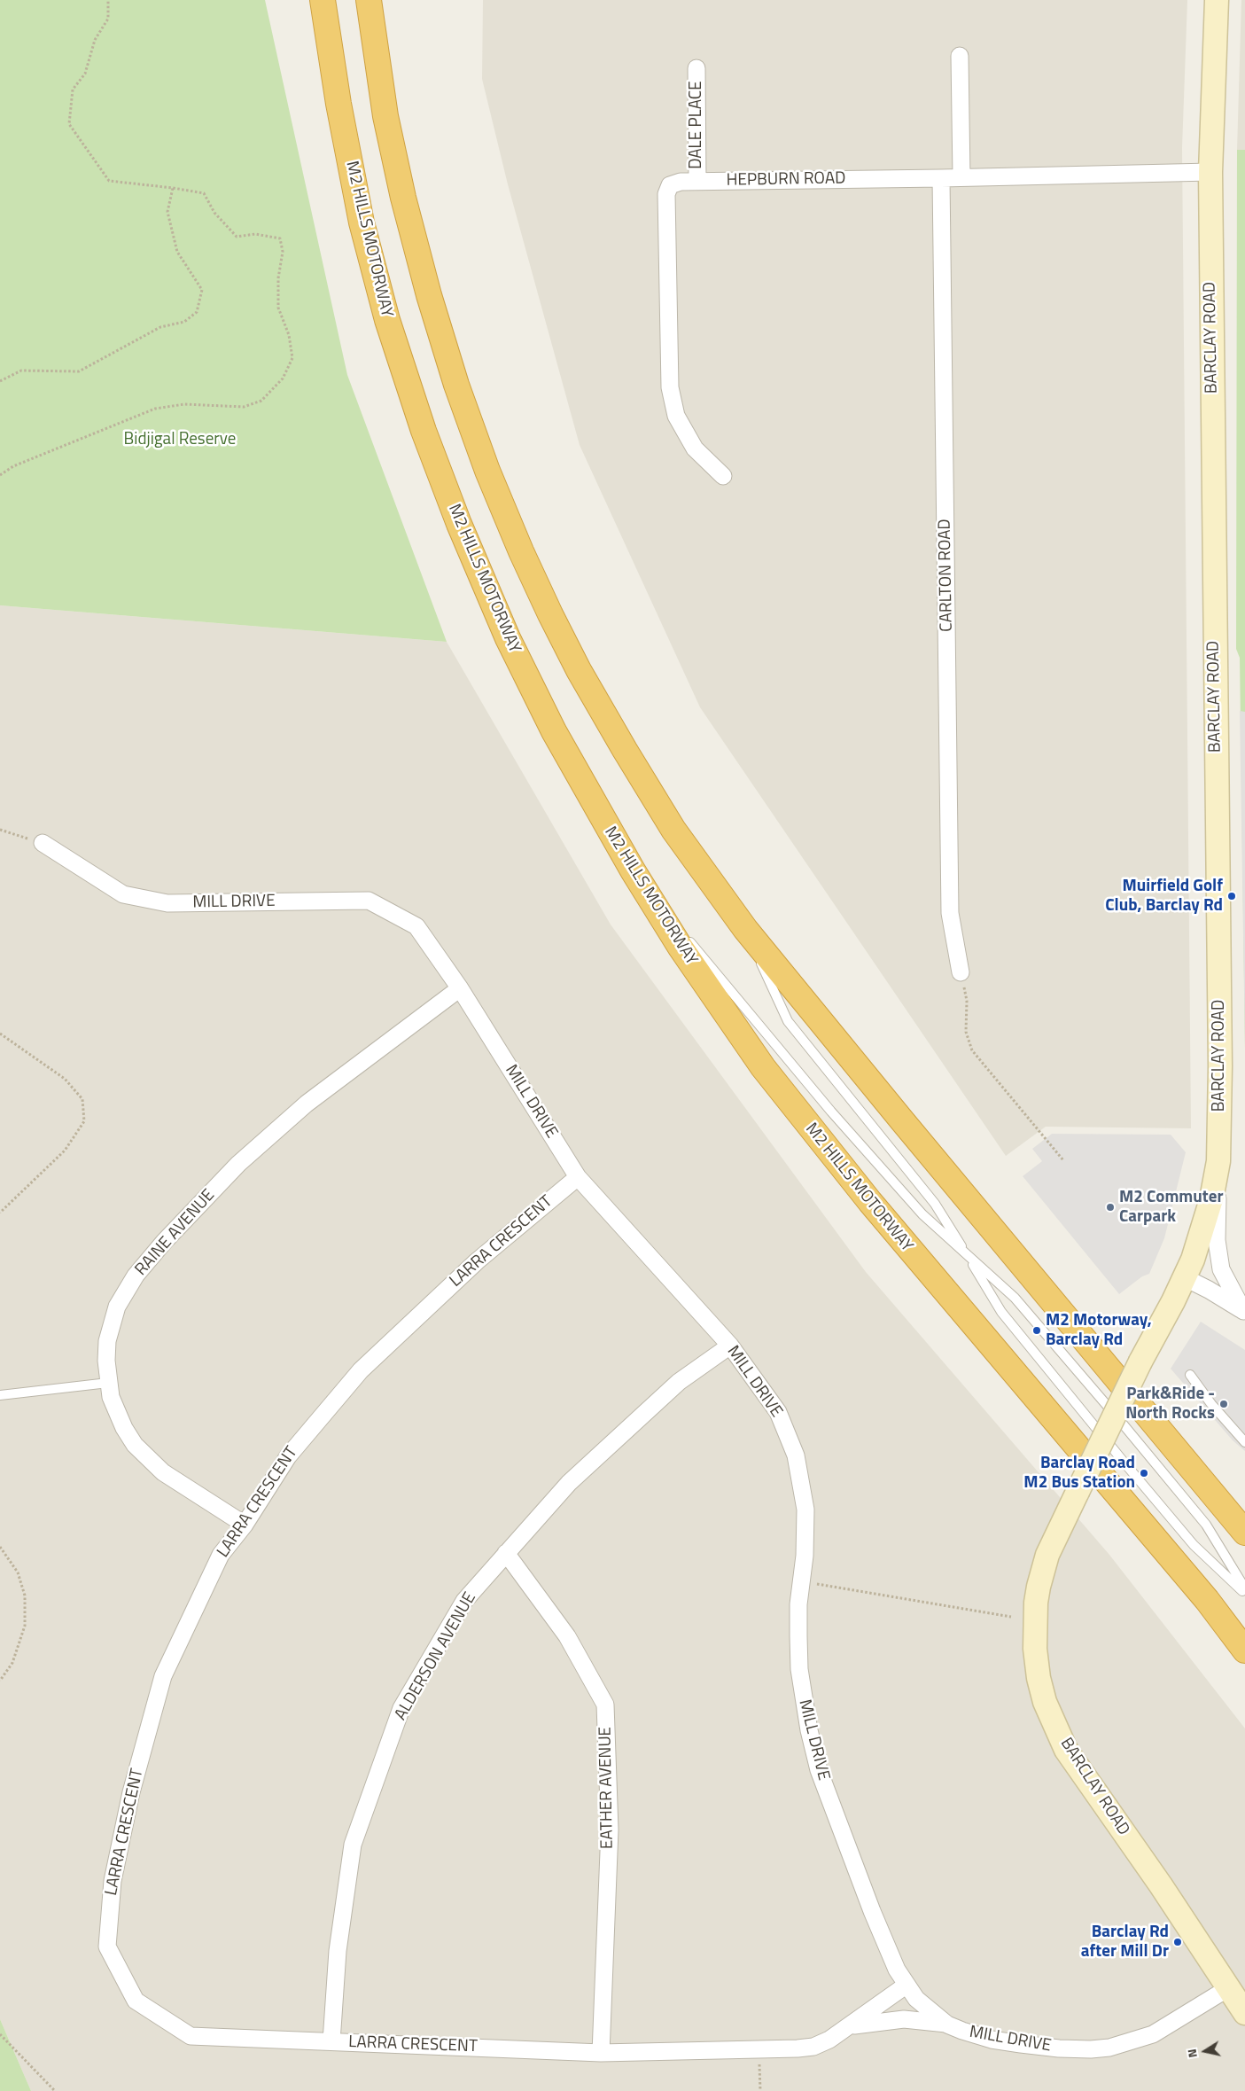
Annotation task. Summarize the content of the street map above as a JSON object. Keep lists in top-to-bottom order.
{
  "streets": {
    "highway": ["M2 HILLS MOTORWAY"],
    "main road": ["BARCLAY ROAD"],
    "street": [
      "DALE PLACE",
      "HEPBURN ROAD",
      "CARLTON ROAD",
      "MILL DRIVE",
      "RAINE AVENUE",
      "LARRA CRESCENT",
      "ALDERSON AVENUE",
      "EATHER AVENUE"
    ]
  },
  "crossings": [
    ["DALE PLACE", "HEPBURN ROAD"],
    ["HEPBURN ROAD", "BARCLAY ROAD"],
    ["HEPBURN ROAD", "CARLTON ROAD"],
    ["BARCLAY ROAD", "MILL DRIVE"],
    ["MILL DRIVE", "RAINE AVENUE"],
    ["MILL DRIVE", "LARRA CRESCENT"],
    ["MILL DRIVE", "ALDERSON AVENUE"],
    ["RAINE AVENUE", "LARRA CRESCENT"],
    ["LARRA CRESCENT", "ALDERSON AVENUE"],
    ["LARRA CRESCENT", "EATHER AVENUE"],
    ["ALDERSON AVENUE", "EATHER AVENUE"]
  ],
  "parks": ["Bidjigal Reserve"],
  "places": [
    "Muirfield Golf Club, Barclay Rd",
    "M2 Commuter Carpark",
    "M2 Motorway, Barclay Rd",
    "Park&Ride - North Rocks",
    "Barclay Road M2 Bus Station",
    "Barclay Rd after Mill Dr"
  ],
  "north": "left"
}
